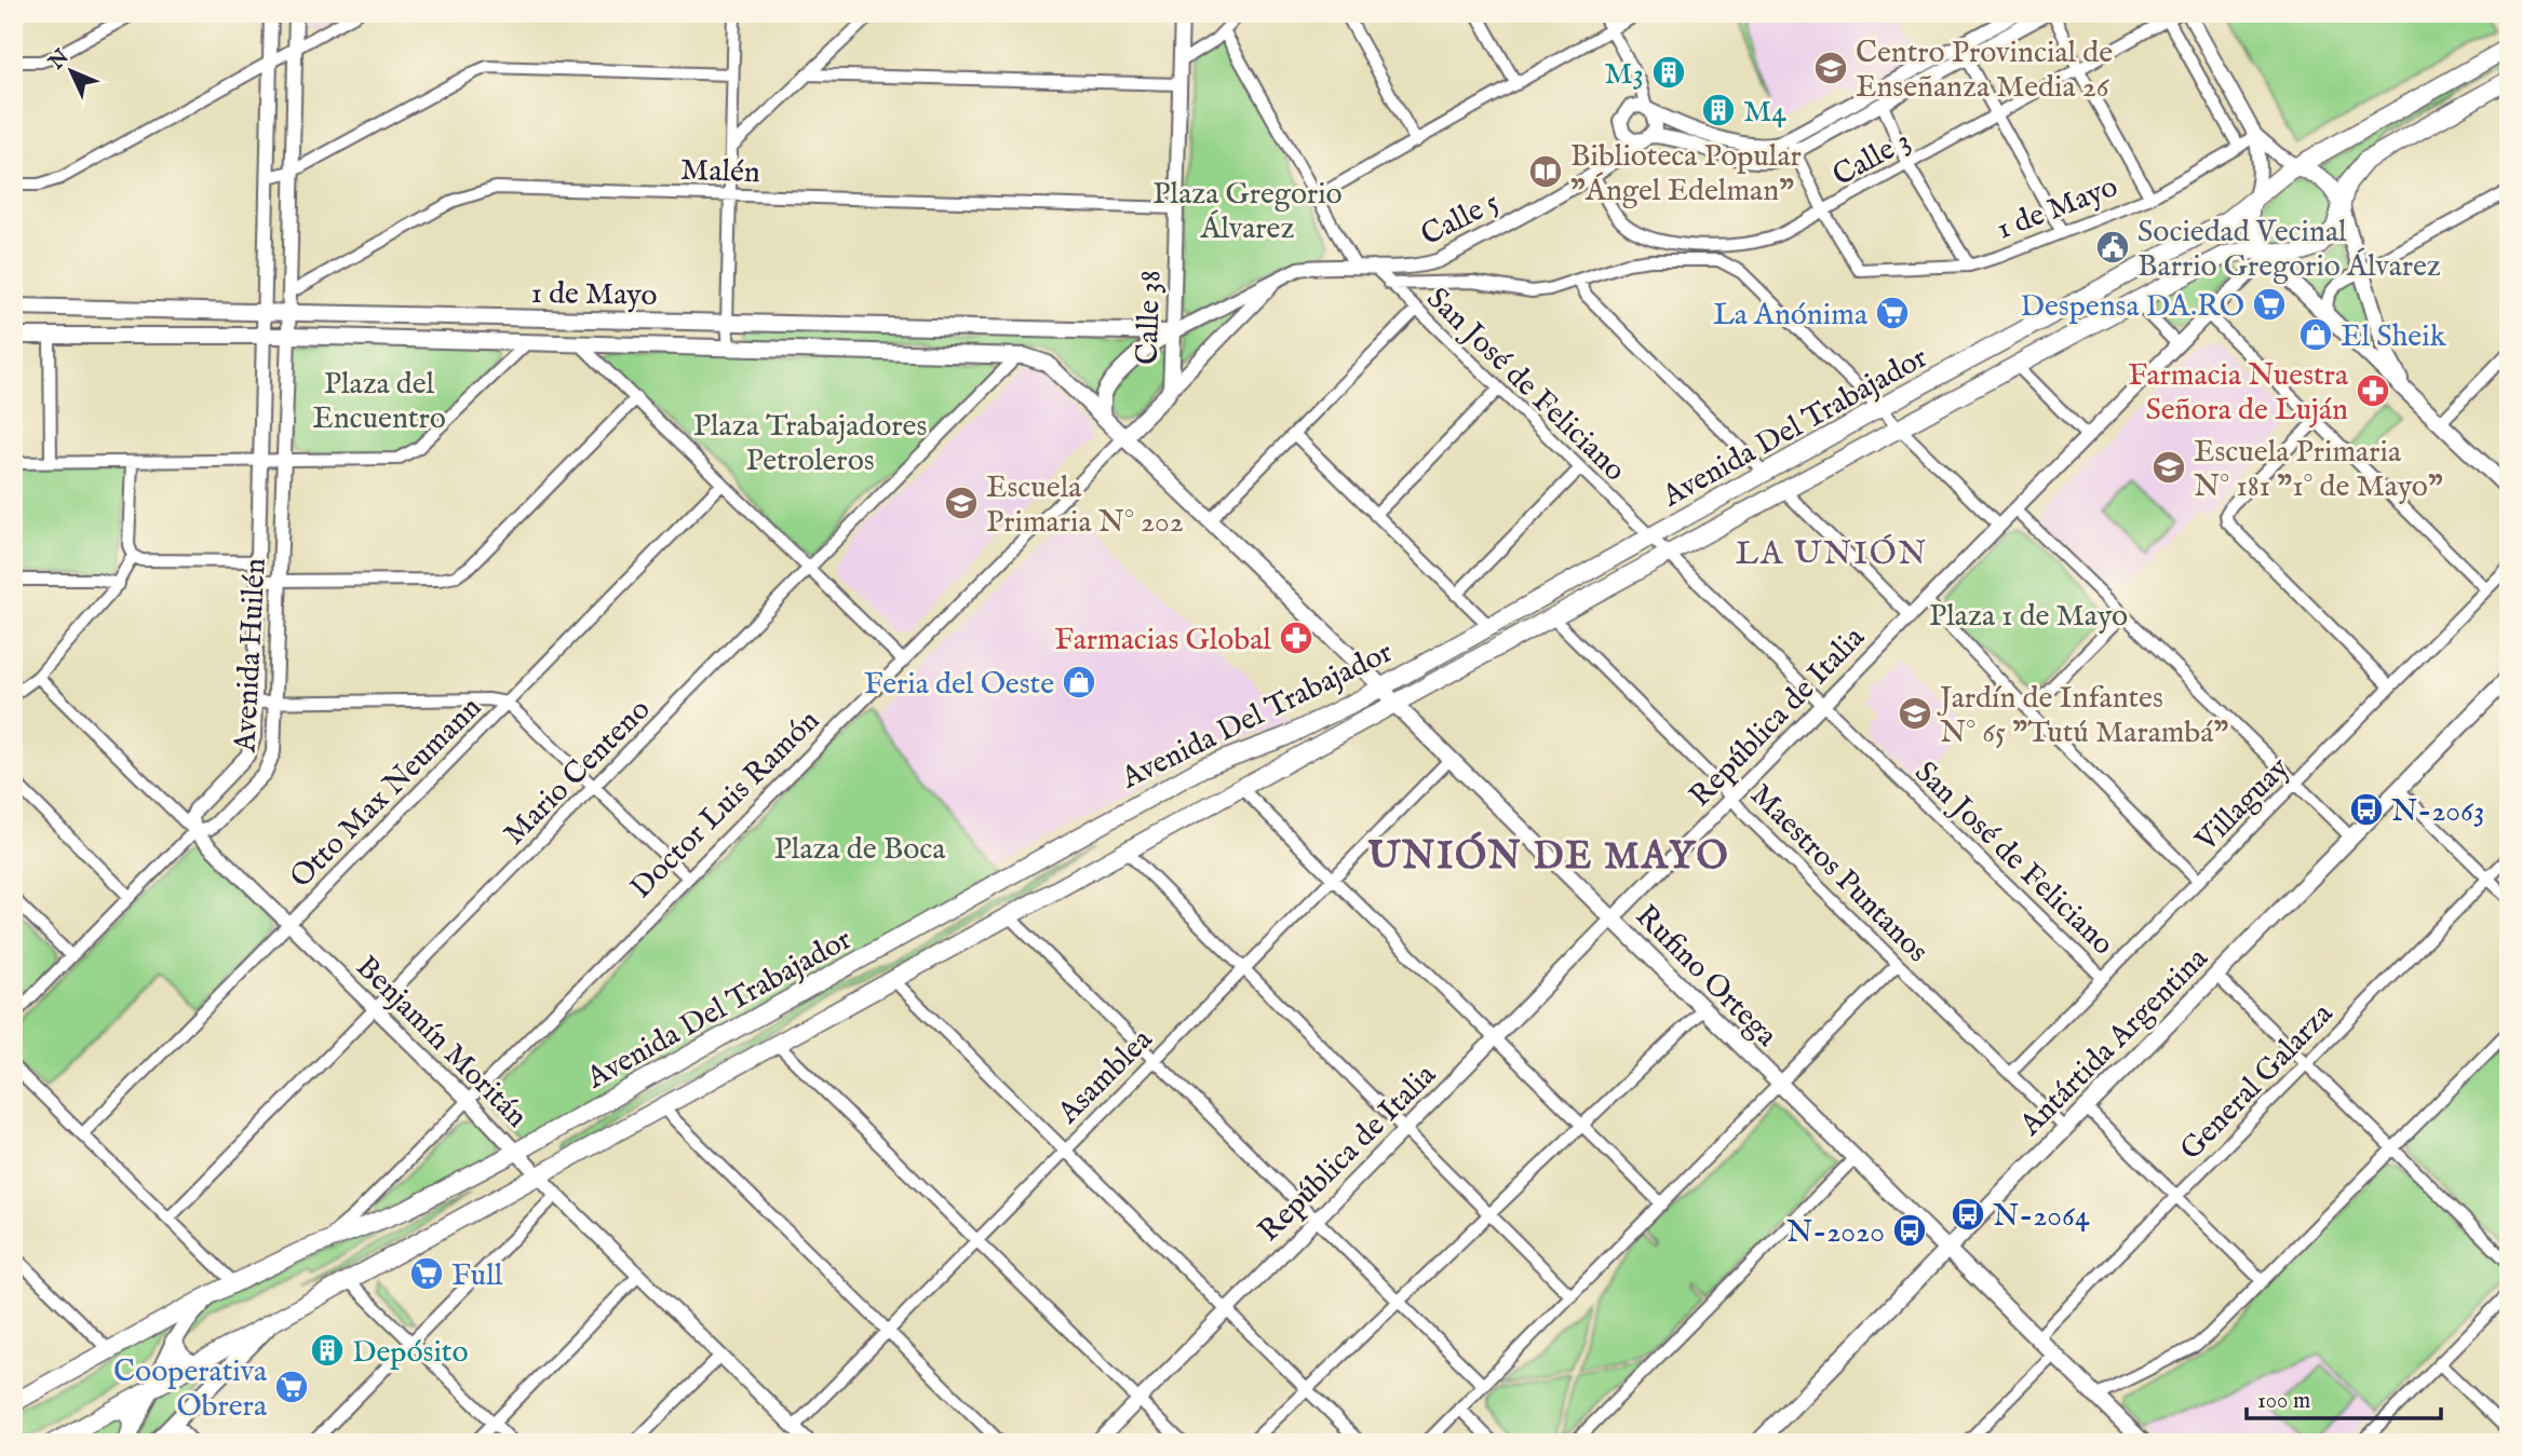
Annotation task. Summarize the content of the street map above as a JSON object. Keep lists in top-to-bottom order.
{
  "streets": {
    "main road": [
      "1 de Mayo",
      "Calle 5",
      "Calle 38",
      "Avenida Del Trabajador",
      "Doctor Luis Ramón",
      "Rufino Ortega",
      "Antártida Argentina"
    ],
    "street": [
      "Calle 3",
      "Malén",
      "San José de Feliciano",
      "Avenida Huilén",
      "República de Italia",
      "Mario Centeno",
      "Otto Max Neumann",
      "Villaguay",
      "Maestros Puntanos",
      "Benjamín Moritán",
      "Asamblea",
      "General Galarza"
    ]
  },
  "crossings": [
    ["Calle 3", "1 de Mayo"],
    ["Calle 3", "Calle 5"],
    ["Malén", "Calle 38"],
    ["Malén", "Avenida Huilén"],
    ["1 de Mayo", "Calle 5"],
    ["1 de Mayo", "Calle 38"],
    ["1 de Mayo", "Avenida Huilén"],
    ["1 de Mayo", "Mario Centeno"],
    ["1 de Mayo", "Rufino Ortega"],
    ["Calle 5", "Calle 38"],
    ["Calle 5", "San José de Feliciano"],
    ["Calle 5", "Doctor Luis Ramón"],
    ["Calle 5", "Rufino Ortega"],
    ["Calle 38", "Doctor Luis Ramón"],
    ["San José de Feliciano", "Avenida Del Trabajador"],
    ["San José de Feliciano", "República de Italia"],
    ["San José de Feliciano", "Villaguay"],
    ["Avenida Del Trabajador", "República de Italia"],
    ["Avenida Del Trabajador", "Doctor Luis Ramón"],
    ["Avenida Del Trabajador", "Maestros Puntanos"],
    ["Avenida Del Trabajador", "Rufino Ortega"],
    ["Avenida Del Trabajador", "Benjamín Moritán"],
    ["Avenida Huilén", "Benjamín Moritán"],
    ["República de Italia", "Maestros Puntanos"],
    ["República de Italia", "Rufino Ortega"],
    ["Mario Centeno", "Benjamín Moritán"],
    ["Otto Max Neumann", "Benjamín Moritán"],
    ["Doctor Luis Ramón", "Rufino Ortega"],
    ["Doctor Luis Ramón", "Benjamín Moritán"],
    ["Villaguay", "Maestros Puntanos"],
    ["Maestros Puntanos", "Antártida Argentina"],
    ["Rufino Ortega", "Antártida Argentina"],
    ["Rufino Ortega", "Asamblea"],
    ["Rufino Ortega", "General Galarza"],
    ["Benjamín Moritán", "Asamblea"]
  ],
  "districts": ["LA UNIÓN", "UNIÓN DE MAYO"],
  "parks": [
    "Plaza Gregorio Álvarez",
    "Plaza del Encuentro",
    "Plaza Trabajadores Petroleros",
    "Plaza 1 de Mayo",
    "Plaza de Boca"
  ],
  "places": {
    "school or university": [
      "Centro Provincial de Enseñanza Media 26",
      "Escuela Primaria N° 181 \"1° de Mayo\"",
      "Escuela Primaria N° 202",
      "Jardín de Infantes N° 65 \"Tutú Marambá\""
    ],
    "building": ["M3", "M4", "Depósito"],
    "library": ["Biblioteca Popular \"Ángel Edelman\""],
    "public building": ["Sociedad Vecinal Barrio Gregorio Álvarez"],
    "supermarket": [
      "Despensa DA.RO",
      "La Anónima",
      "Full",
      "Cooperativa Obrera"
    ],
    "shop": ["El Sheik", "Feria del Oeste"],
    "pharmacy": ["Farmacia Nuestra Señora de Luján", "Farmacias Global"],
    "bus stop": ["N-2063", "N-2064", "N-2020"]
  },
  "scale_bar": "100 m",
  "north": "top left"
}
